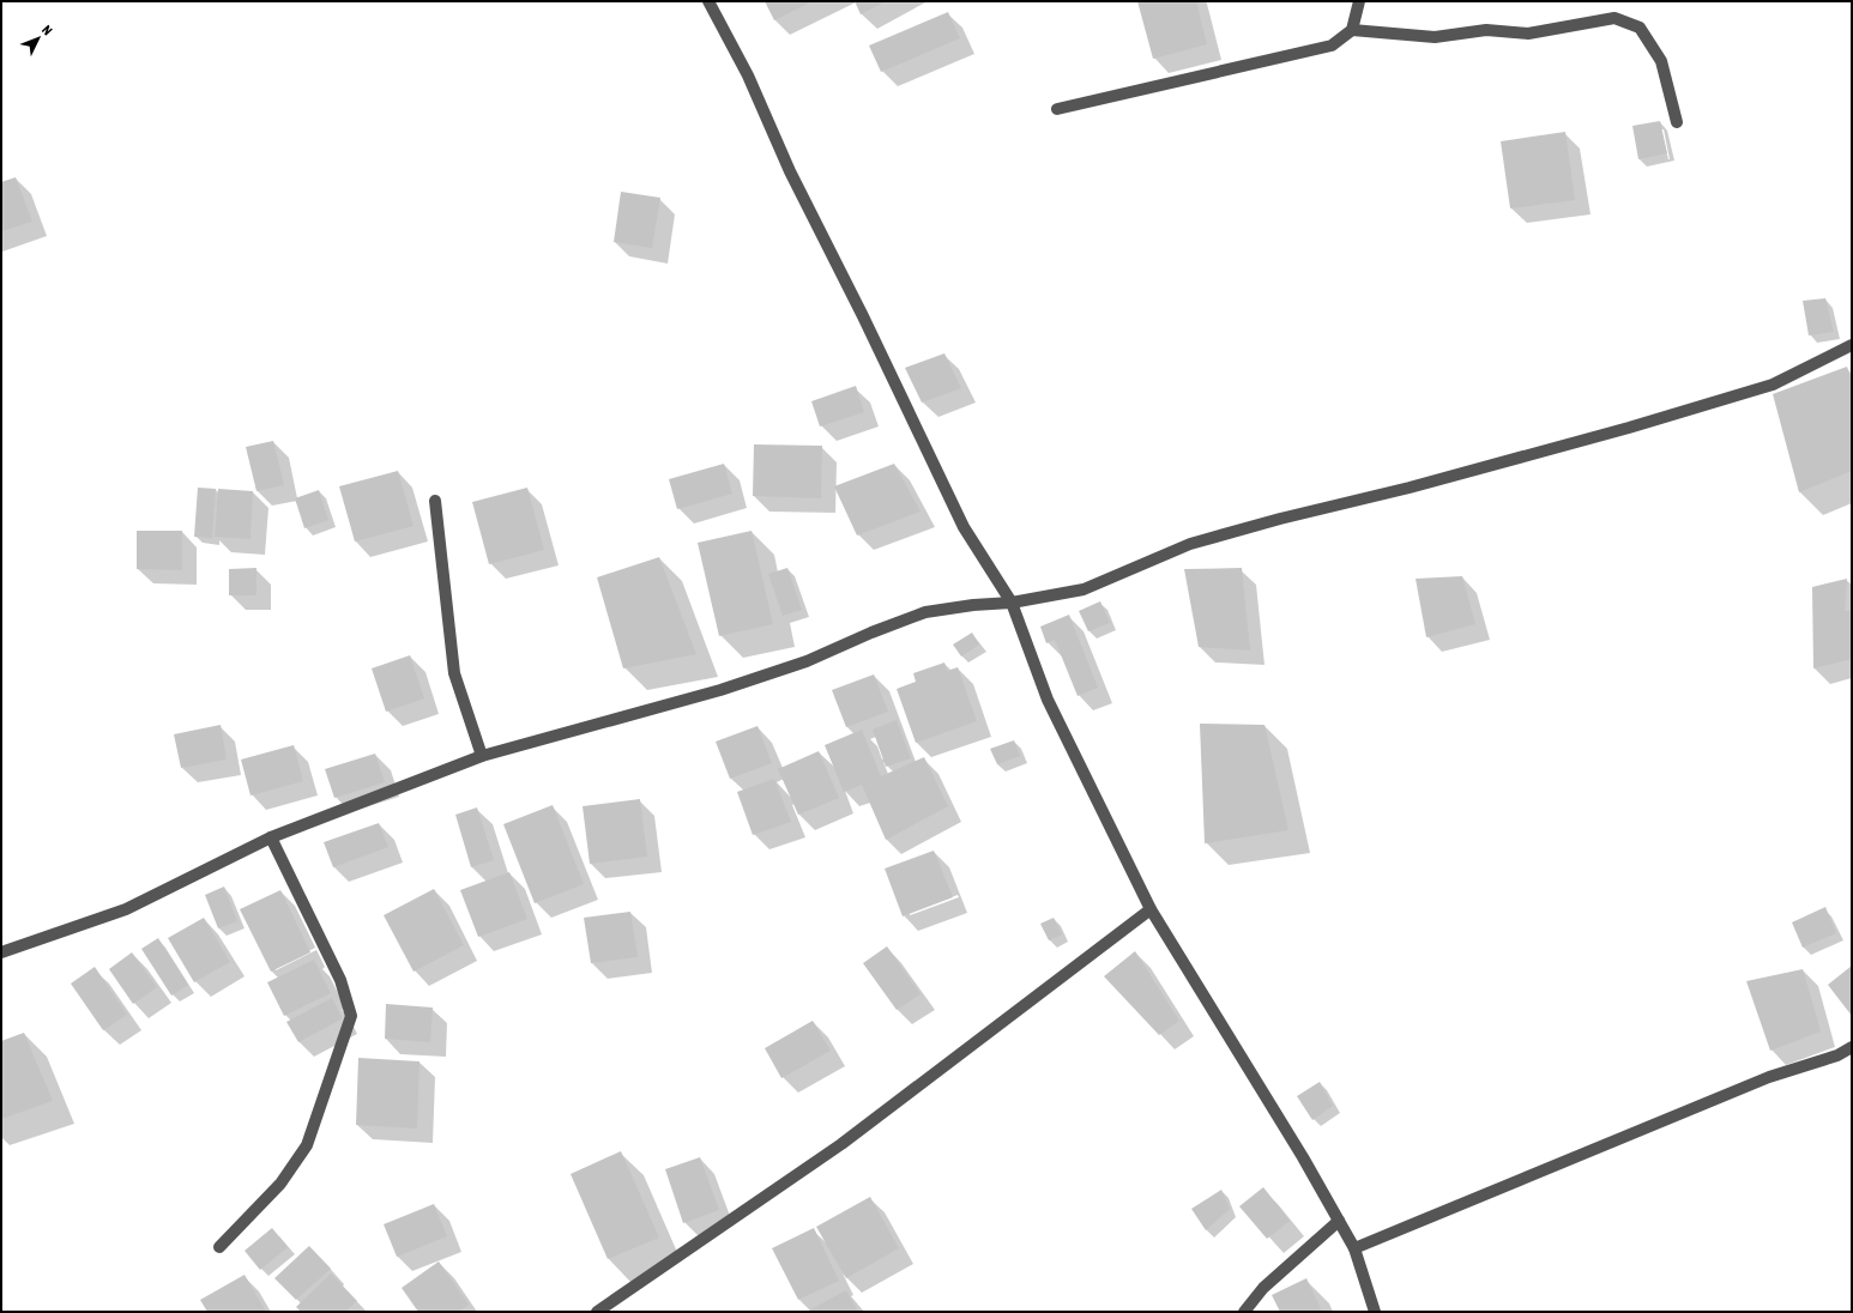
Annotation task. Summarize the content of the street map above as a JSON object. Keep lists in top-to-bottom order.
{
  "north": "top right"
}
